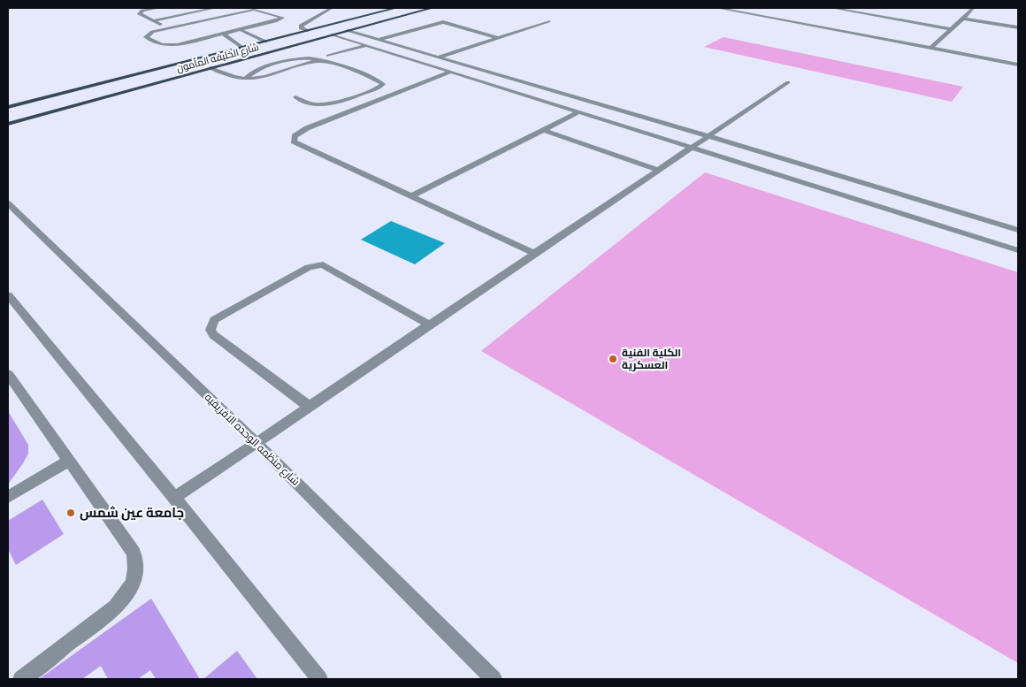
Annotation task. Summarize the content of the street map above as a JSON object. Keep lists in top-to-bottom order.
{
  "streets": {
    "main road": ["شارع الخليفه المأمون"],
    "street": ["شارع منظمه الوحده الافريقيه"]
  },
  "places": ["الكلية الفنية العسكرية", "جامعة عين شمس"]
}
